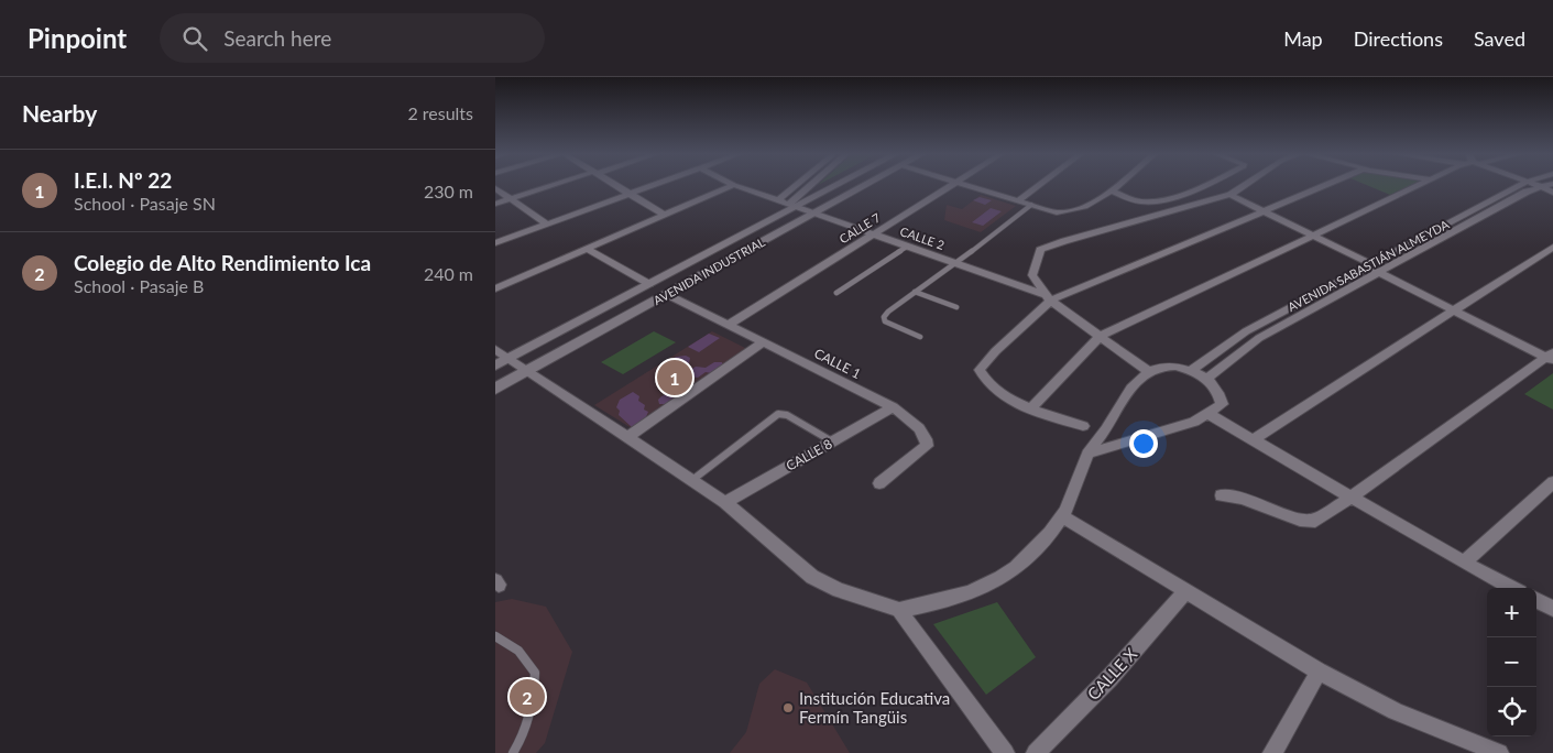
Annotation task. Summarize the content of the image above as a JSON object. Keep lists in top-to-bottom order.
{
  "streets": {
    "street": [
      "CALLE 7",
      "CALLE 2",
      "AVENIDA SABASTIÁN ALMEYDA",
      "AVENIDA INDUSTRIAL",
      "CALLE 1",
      "CALLE 8",
      "CALLE X"
    ]
  },
  "crossings": [
    ["CALLE 7", "CALLE 2"],
    ["CALLE 7", "CALLE 1"],
    ["CALLE 2", "AVENIDA INDUSTRIAL"],
    ["AVENIDA INDUSTRIAL", "CALLE 1"],
    ["CALLE 1", "CALLE 8"]
  ],
  "places": ["Institución Educativa Fermín Tangüis"],
  "page": {
    "header": "Pinpoint",
    "search": "Search here",
    "nav": ["Map", "Directions", "Saved"],
    "heading": ["Nearby", "2 results"],
    "list": [
      {
        "mark": "1",
        "name": "I.E.I. Nº 22",
        "note": "School · Pasaje SN",
        "value": "230 m"
      },
      {
        "mark": "2",
        "name": "Colegio de Alto Rendimiento Ica",
        "note": "School · Pasaje B",
        "value": "240 m"
      }
    ],
    "pins": ["1", "2"],
    "map_buttons": ["+", "−"]
  }
}
